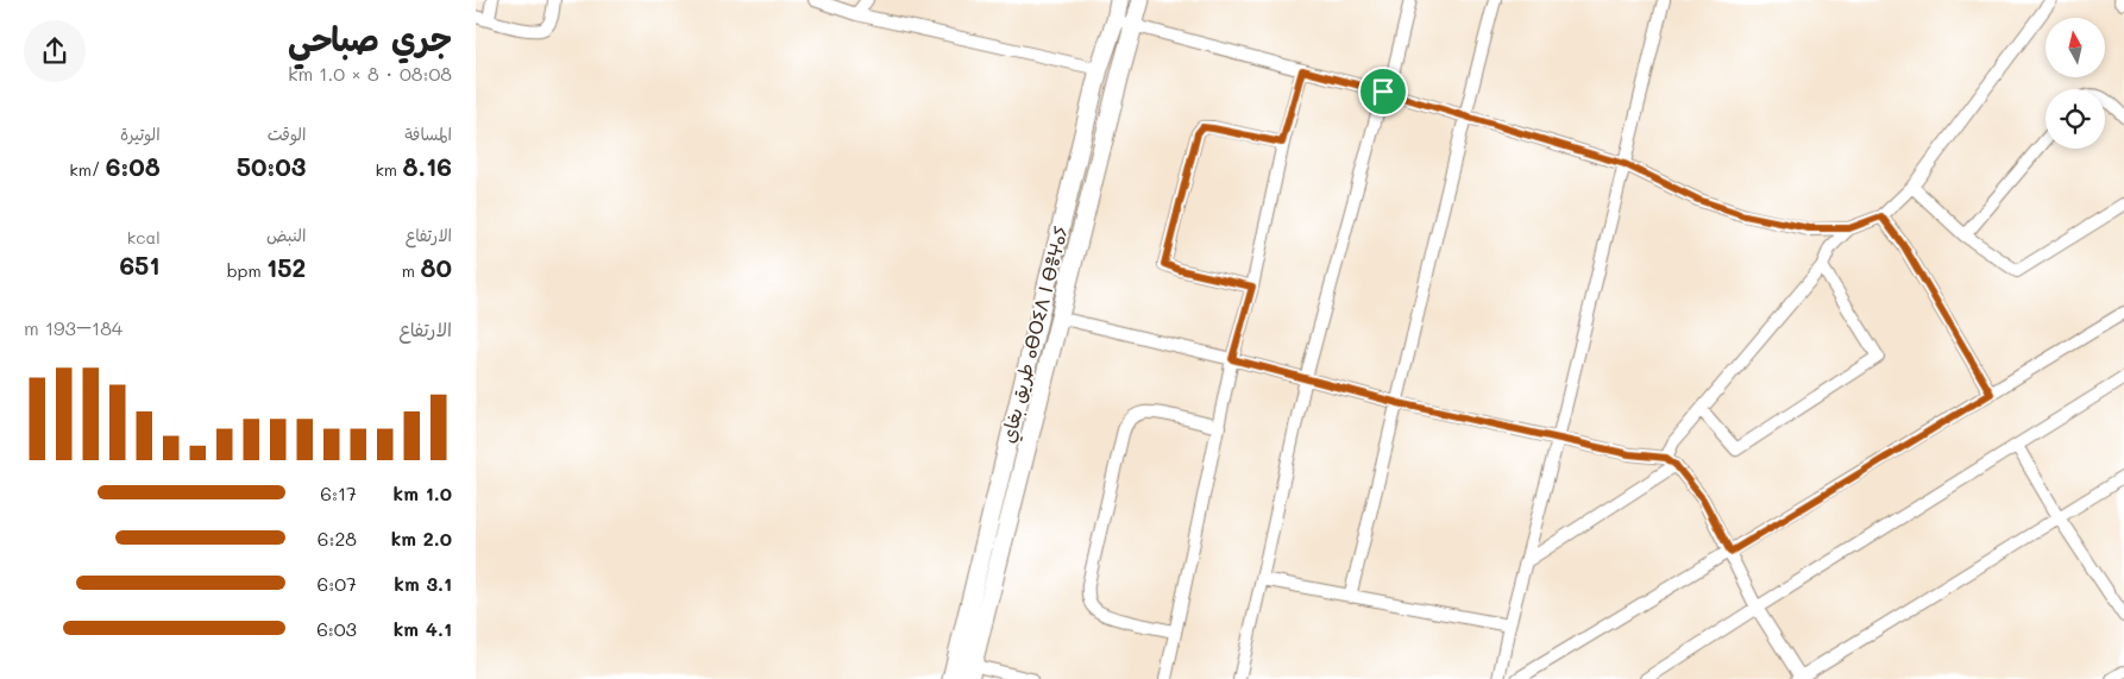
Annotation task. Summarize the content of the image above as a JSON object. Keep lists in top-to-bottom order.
{
  "streets": {
    "main road": ["طريق بغاي ⴰⴱⵔⵉⴷ ⵏ ⴱⴻⵖⴰⵢ"]
  },
  "north": "top",
  "page": {
    "heading": ["جري صباحي", "08:08 · 8 × 1.0 km"],
    "stats": [
      ["المسافة", "8.16 km"],
      ["الوقت", "50:03"],
      ["الوتيرة", "6:08 /km"],
      ["الارتفاع", "80 m"],
      ["النبض", "152 bpm"],
      ["kcal", "651"]
    ],
    "chart": ["الارتفاع", "184–193 m"],
    "list": [
      {
        "name": "1.0 km",
        "note": "6:17"
      },
      {
        "name": "2.0 km",
        "note": "6:28"
      },
      {
        "name": "3.1 km",
        "note": "6:07"
      },
      {
        "name": "4.1 km",
        "note": "6:03"
      }
    ]
  }
}
